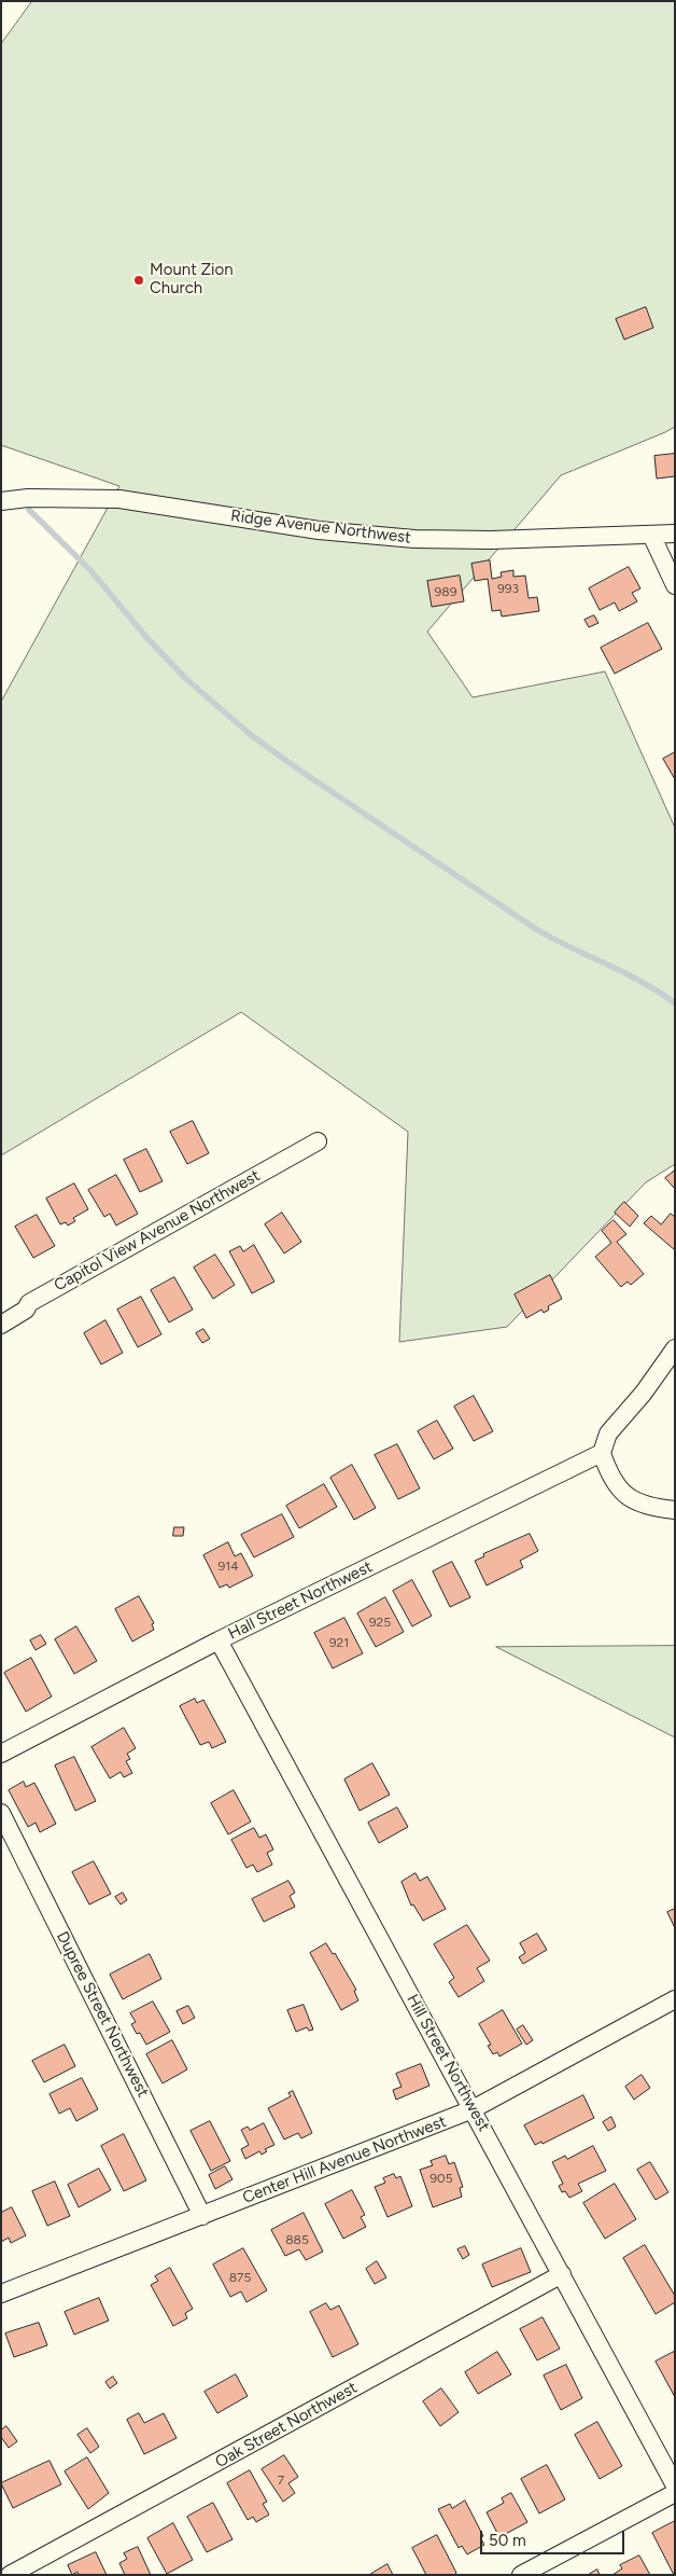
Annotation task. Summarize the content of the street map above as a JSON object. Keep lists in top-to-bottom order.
{
  "streets": {
    "street": [
      "Ridge Avenue Northwest",
      "Capitol View Avenue Northwest",
      "Hall Street Northwest",
      "Dupree Street Northwest",
      "Hill Street Northwest",
      "Center Hill Avenue Northwest",
      "Oak Street Northwest"
    ]
  },
  "crossings": [
    ["Hall Street Northwest", "Hill Street Northwest"],
    ["Dupree Street Northwest", "Center Hill Avenue Northwest"],
    ["Hill Street Northwest", "Center Hill Avenue Northwest"],
    ["Hill Street Northwest", "Oak Street Northwest"]
  ],
  "places": ["Mount Zion Church"],
  "house_numbers": [
    "993",
    "989",
    "914",
    "925",
    "921",
    "905",
    "885",
    "875",
    "7"
  ],
  "scale_bar": "50 m"
}
